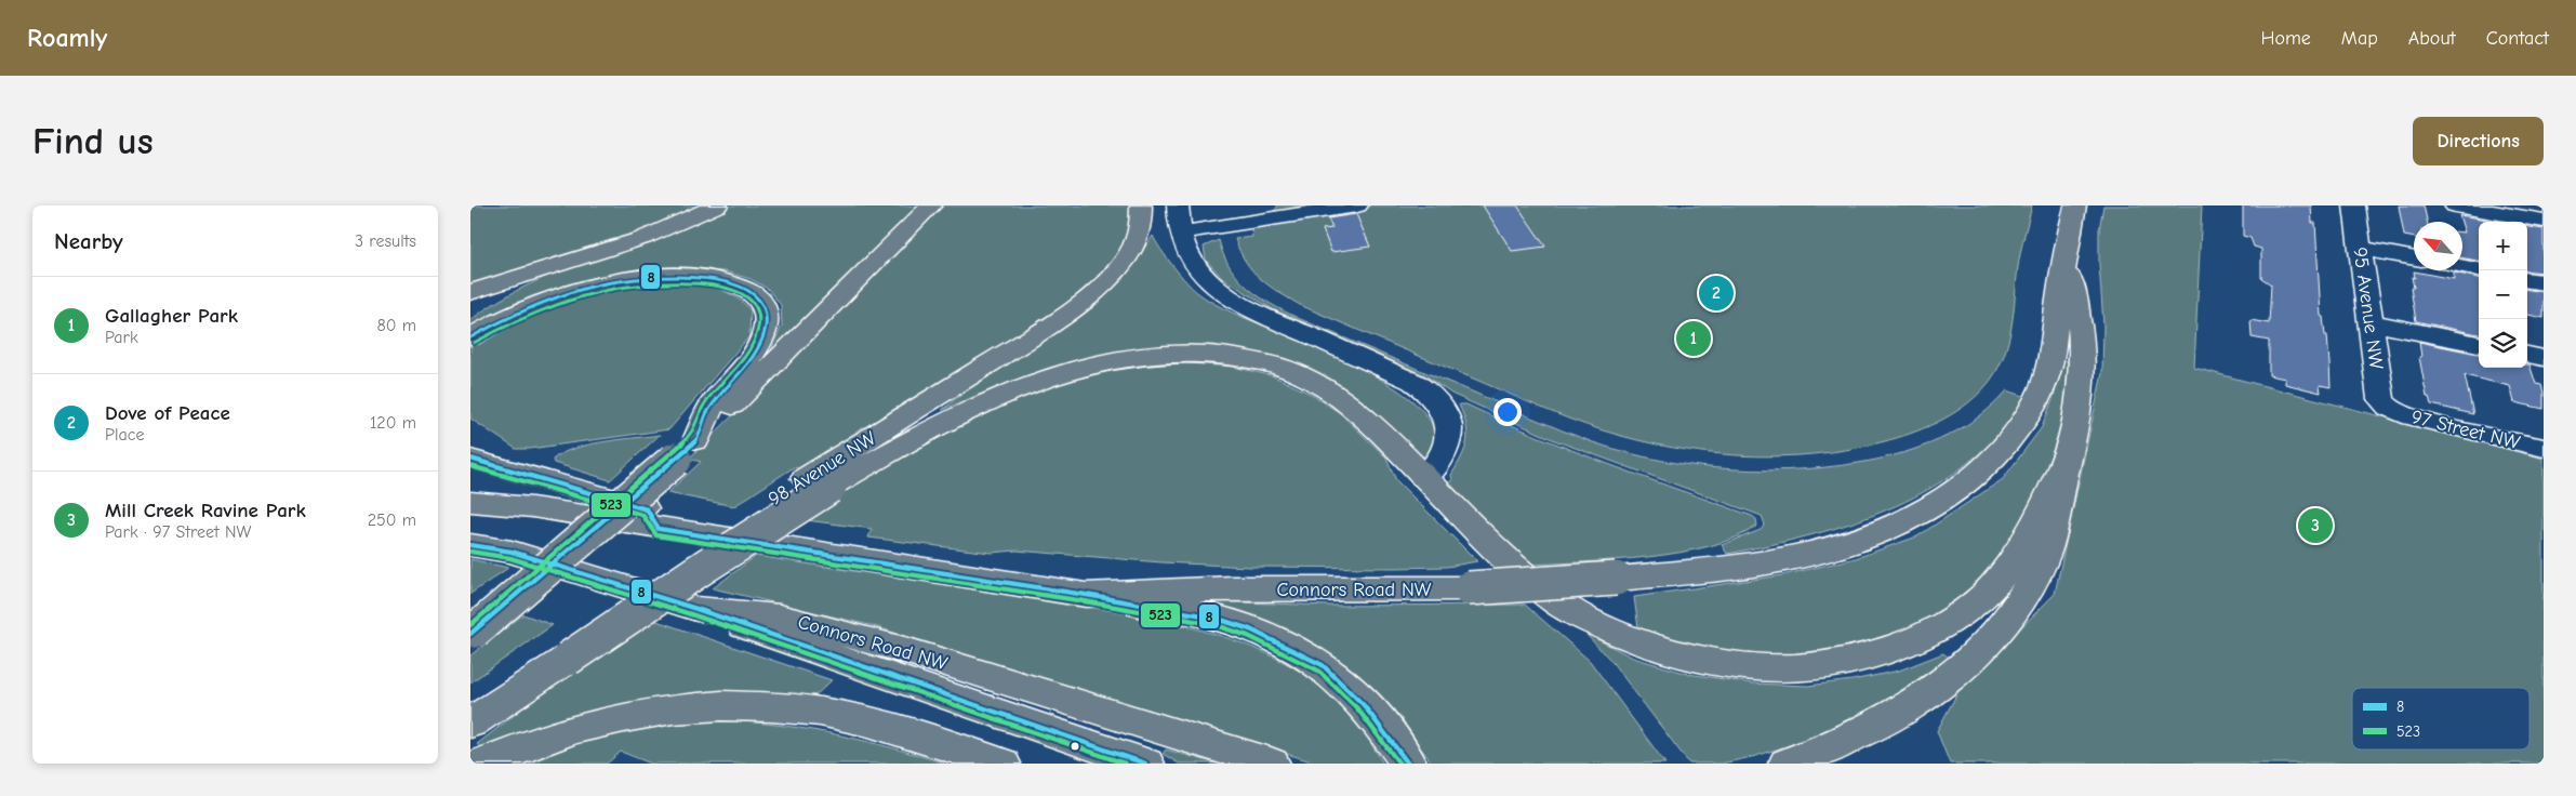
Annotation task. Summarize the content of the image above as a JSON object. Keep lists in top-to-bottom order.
{
  "streets": {
    "main road": ["98 Avenue NW", "Connors Road NW"],
    "street": ["95 Avenue NW", "97 Street NW"]
  },
  "crossings": [
    ["95 Avenue NW", "97 Street NW"]
  ],
  "lines": ["transit line 8", "transit line 523"],
  "legend": ["8", "523"],
  "north": "top left",
  "page": {
    "header": "Roamly",
    "nav": [
      "Home",
      "Map",
      "About",
      "Contact"
    ],
    "buttons": "Directions",
    "title": "Find us",
    "heading": ["Nearby", "3 results"],
    "map_buttons": ["+", "−"],
    "pins": ["2", "1", "3"],
    "list": [
      {
        "mark": "1",
        "name": "Gallagher Park",
        "note": "Park",
        "value": "80 m"
      },
      {
        "mark": "2",
        "name": "Dove of Peace",
        "note": "Place",
        "value": "120 m"
      },
      {
        "mark": "3",
        "name": "Mill Creek Ravine Park",
        "note": "Park · 97 Street NW",
        "value": "250 m"
      }
    ]
  }
}
